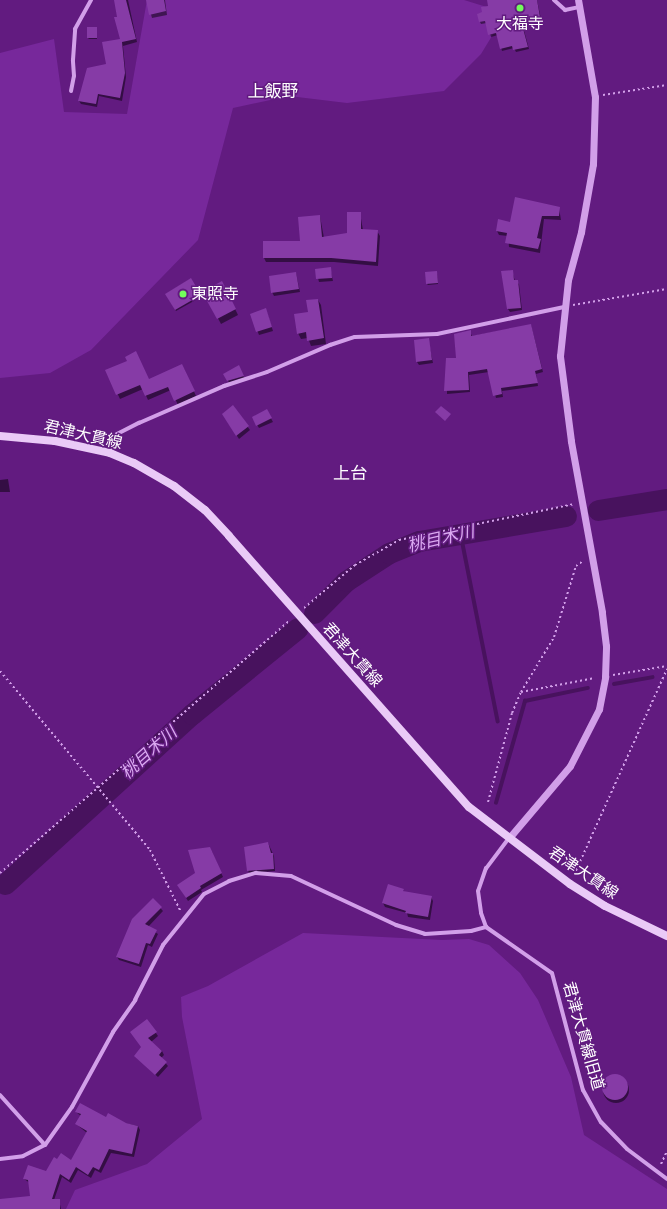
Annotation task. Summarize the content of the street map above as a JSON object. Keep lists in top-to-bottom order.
{
  "streets": {
    "main road": ["君津大貫線"],
    "street": ["君津大貫線旧道"]
  },
  "districts": ["上飯野", "上台"],
  "water": ["桃目木川"],
  "places": ["大福寺", "東照寺"]
}
